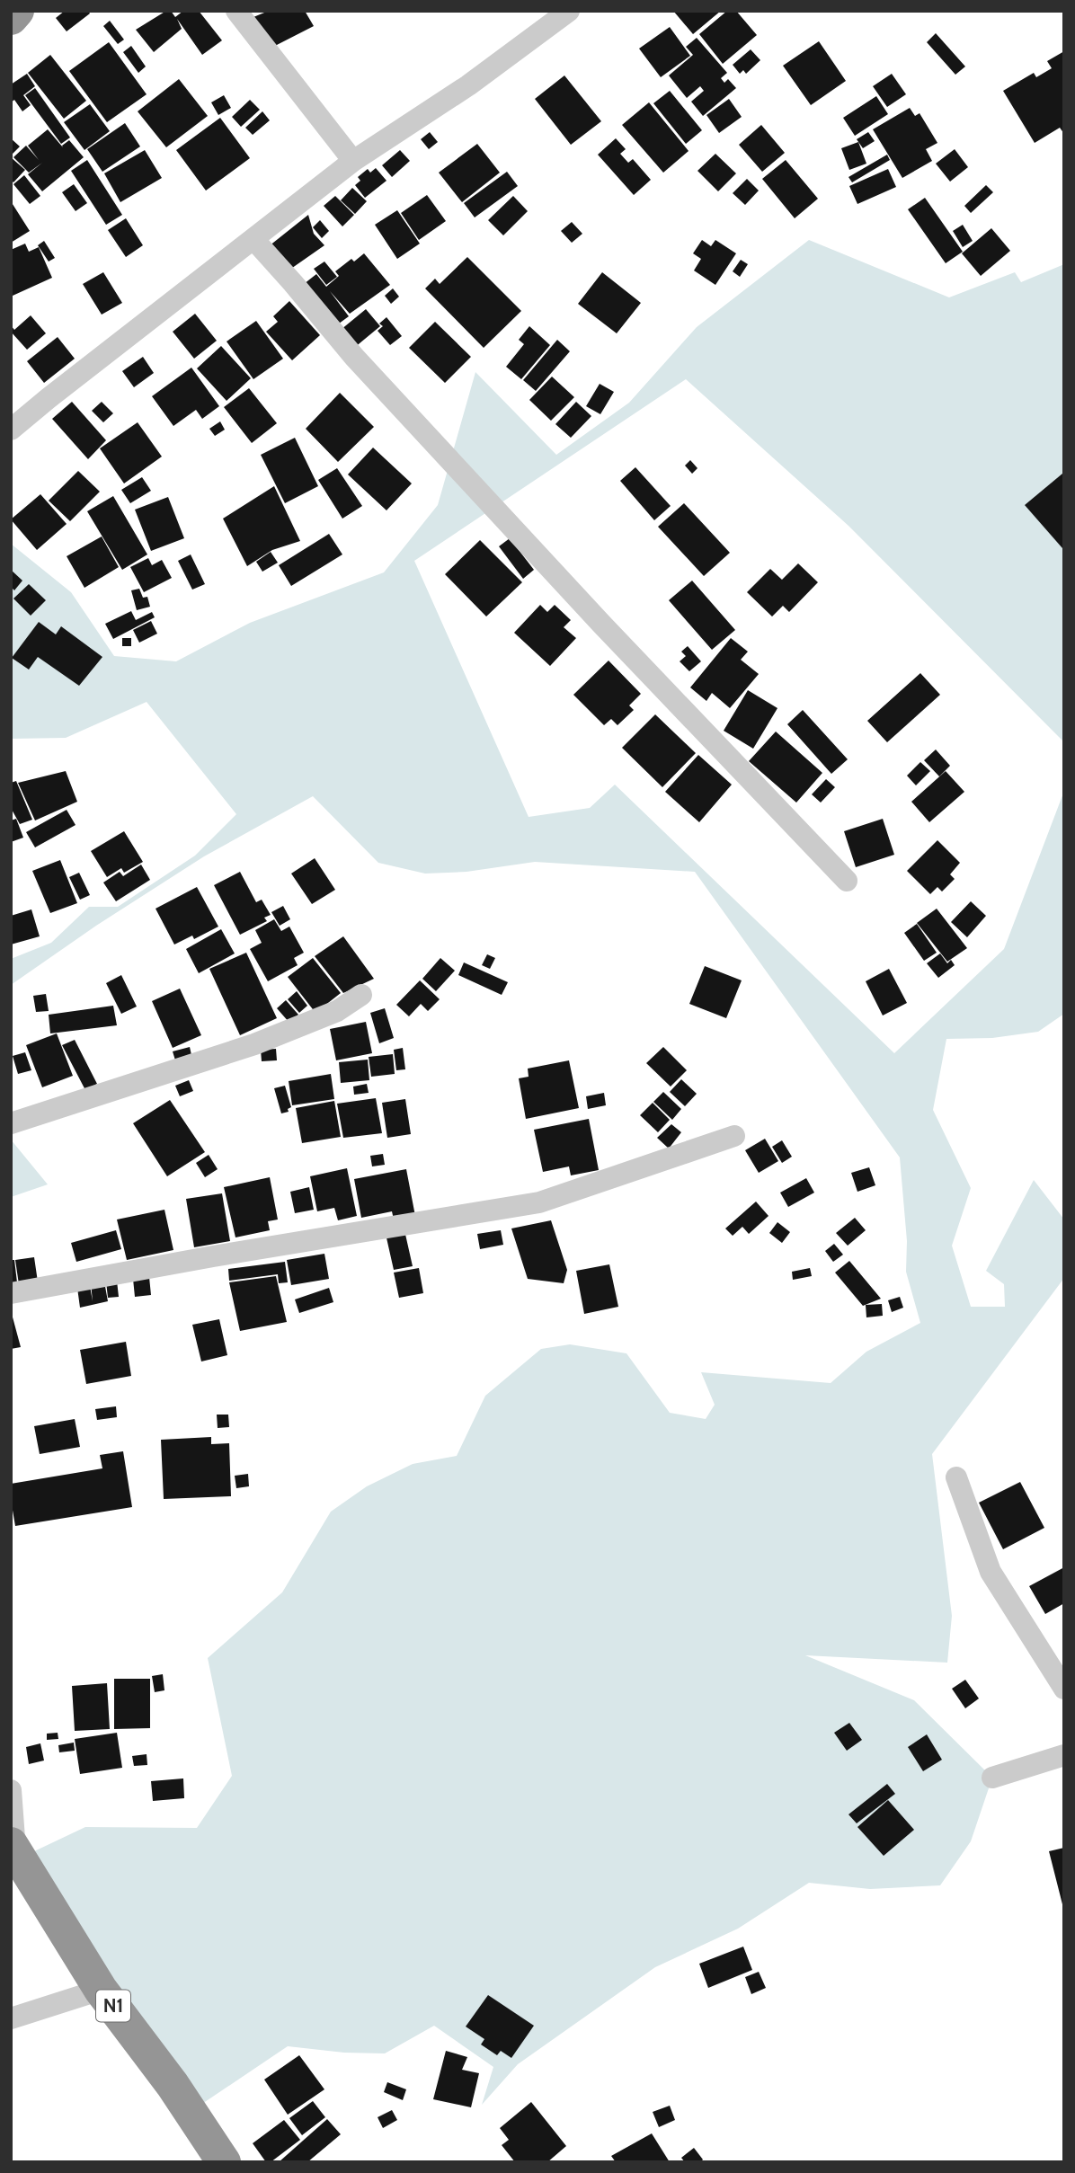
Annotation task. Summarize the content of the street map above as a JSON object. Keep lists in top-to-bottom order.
{
  "streets": {
    "highway": ["N1"]
  }
}
